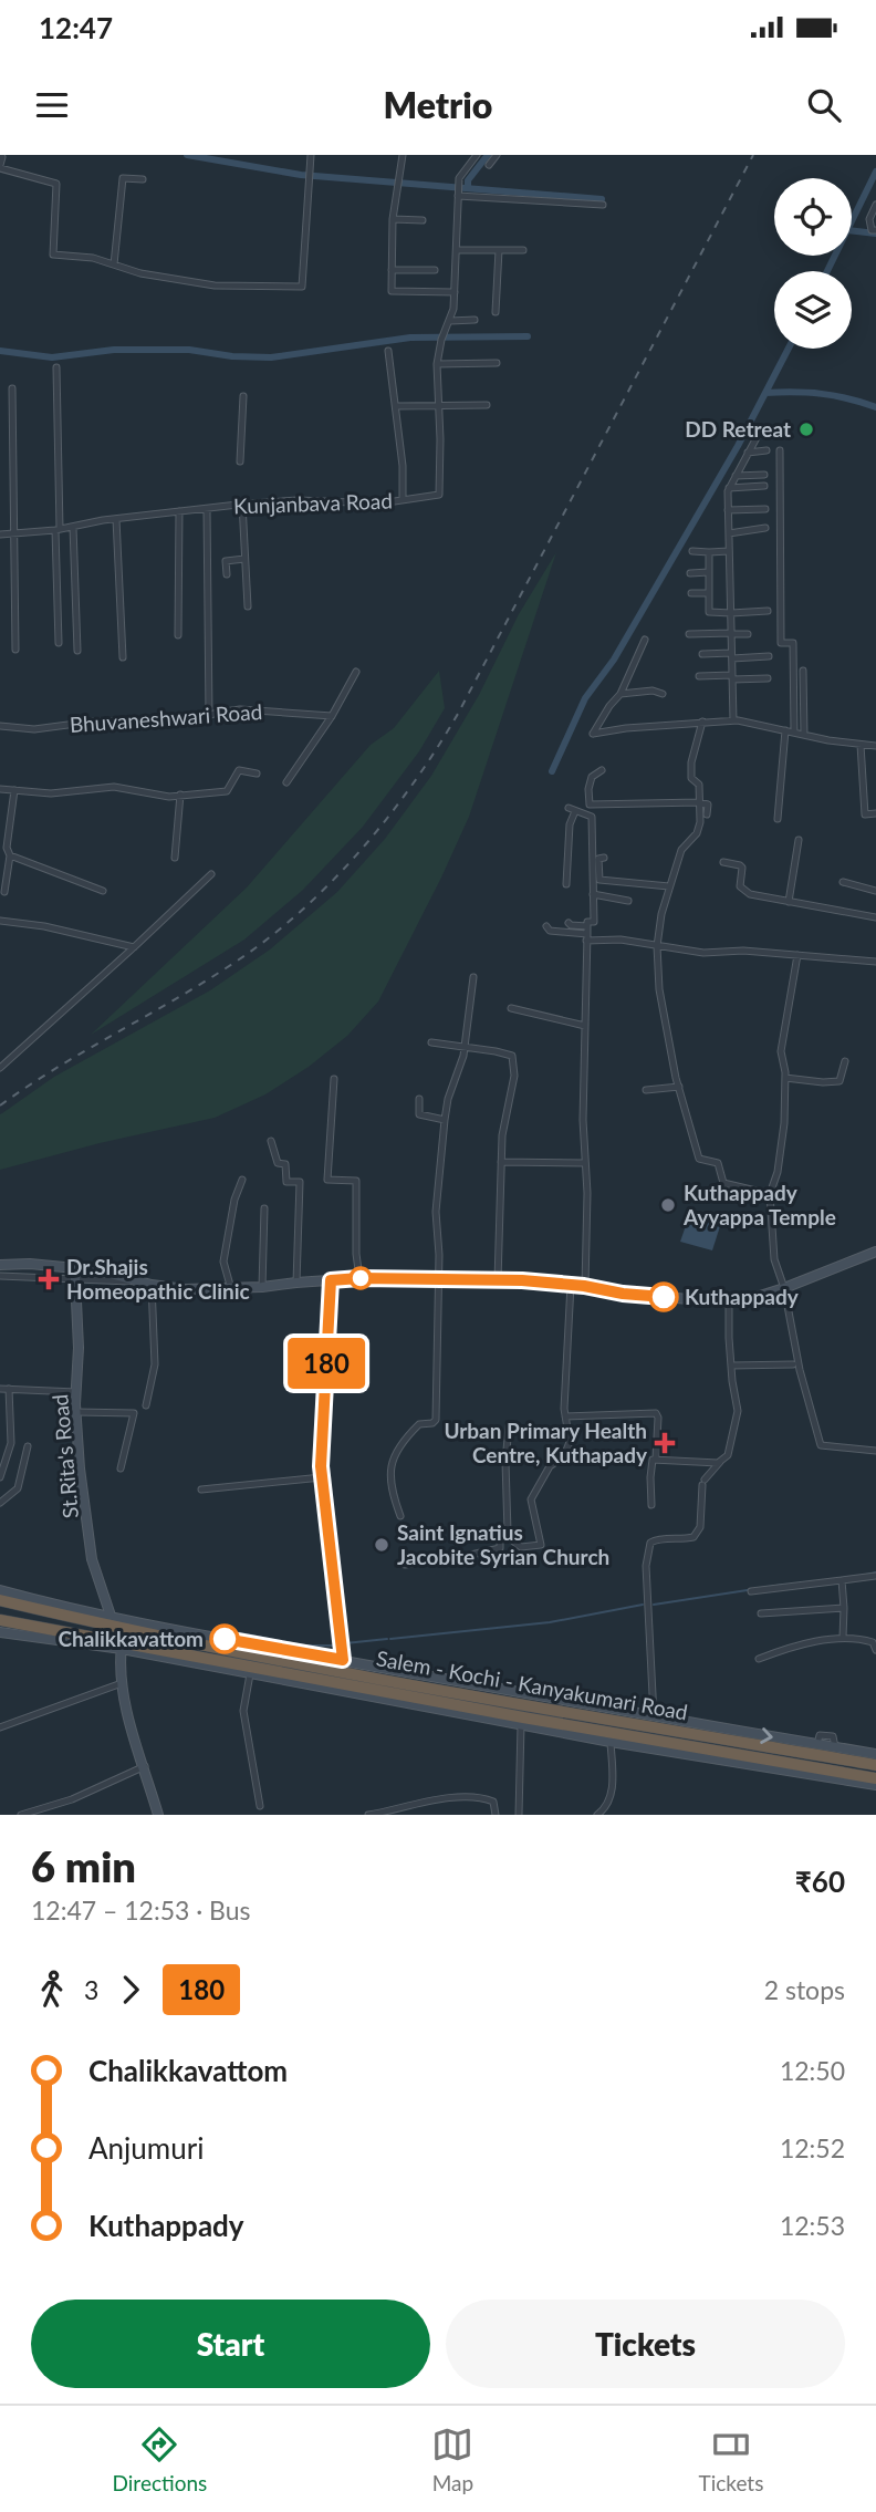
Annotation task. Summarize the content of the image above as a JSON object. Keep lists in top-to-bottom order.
{
  "streets": {
    "highway": ["Salem - Kochi - Kanyakumari Road"],
    "street": ["Kunjanbava Road", "Bhuvaneshwari Road", "St.Rita's Road"]
  },
  "crossings": [
    ["St.Rita's Road", "Salem - Kochi - Kanyakumari Road"]
  ],
  "places": {
    "other": [
      "DD Retreat",
      "Kuthappady Ayyappa Temple",
      "Kuthappady",
      "Saint Ignatius Jacobite Syrian Church",
      "Chalikkavattom"
    ],
    "health": ["Dr.Shajis Homeopathic Clinic", "Urban Primary Health Centre, Kuthapady"]
  },
  "lines": ["bus line 180"],
  "page": {
    "status": "12:47",
    "header": "Metrio",
    "on_map": "180",
    "heading": ["6 min", "12:47 – 12:53 · Bus", "₹60"],
    "legs": ["3", "180", "2 stops"],
    "list": [
      {
        "name": "Chalikkavattom",
        "value": "12:50"
      },
      {
        "name": "Anjumuri",
        "value": "12:52"
      },
      {
        "name": "Kuthappady",
        "value": "12:53"
      }
    ],
    "buttons": ["Start", "Tickets"],
    "tabs": ["Directions", "Map", "Tickets"]
  }
}
